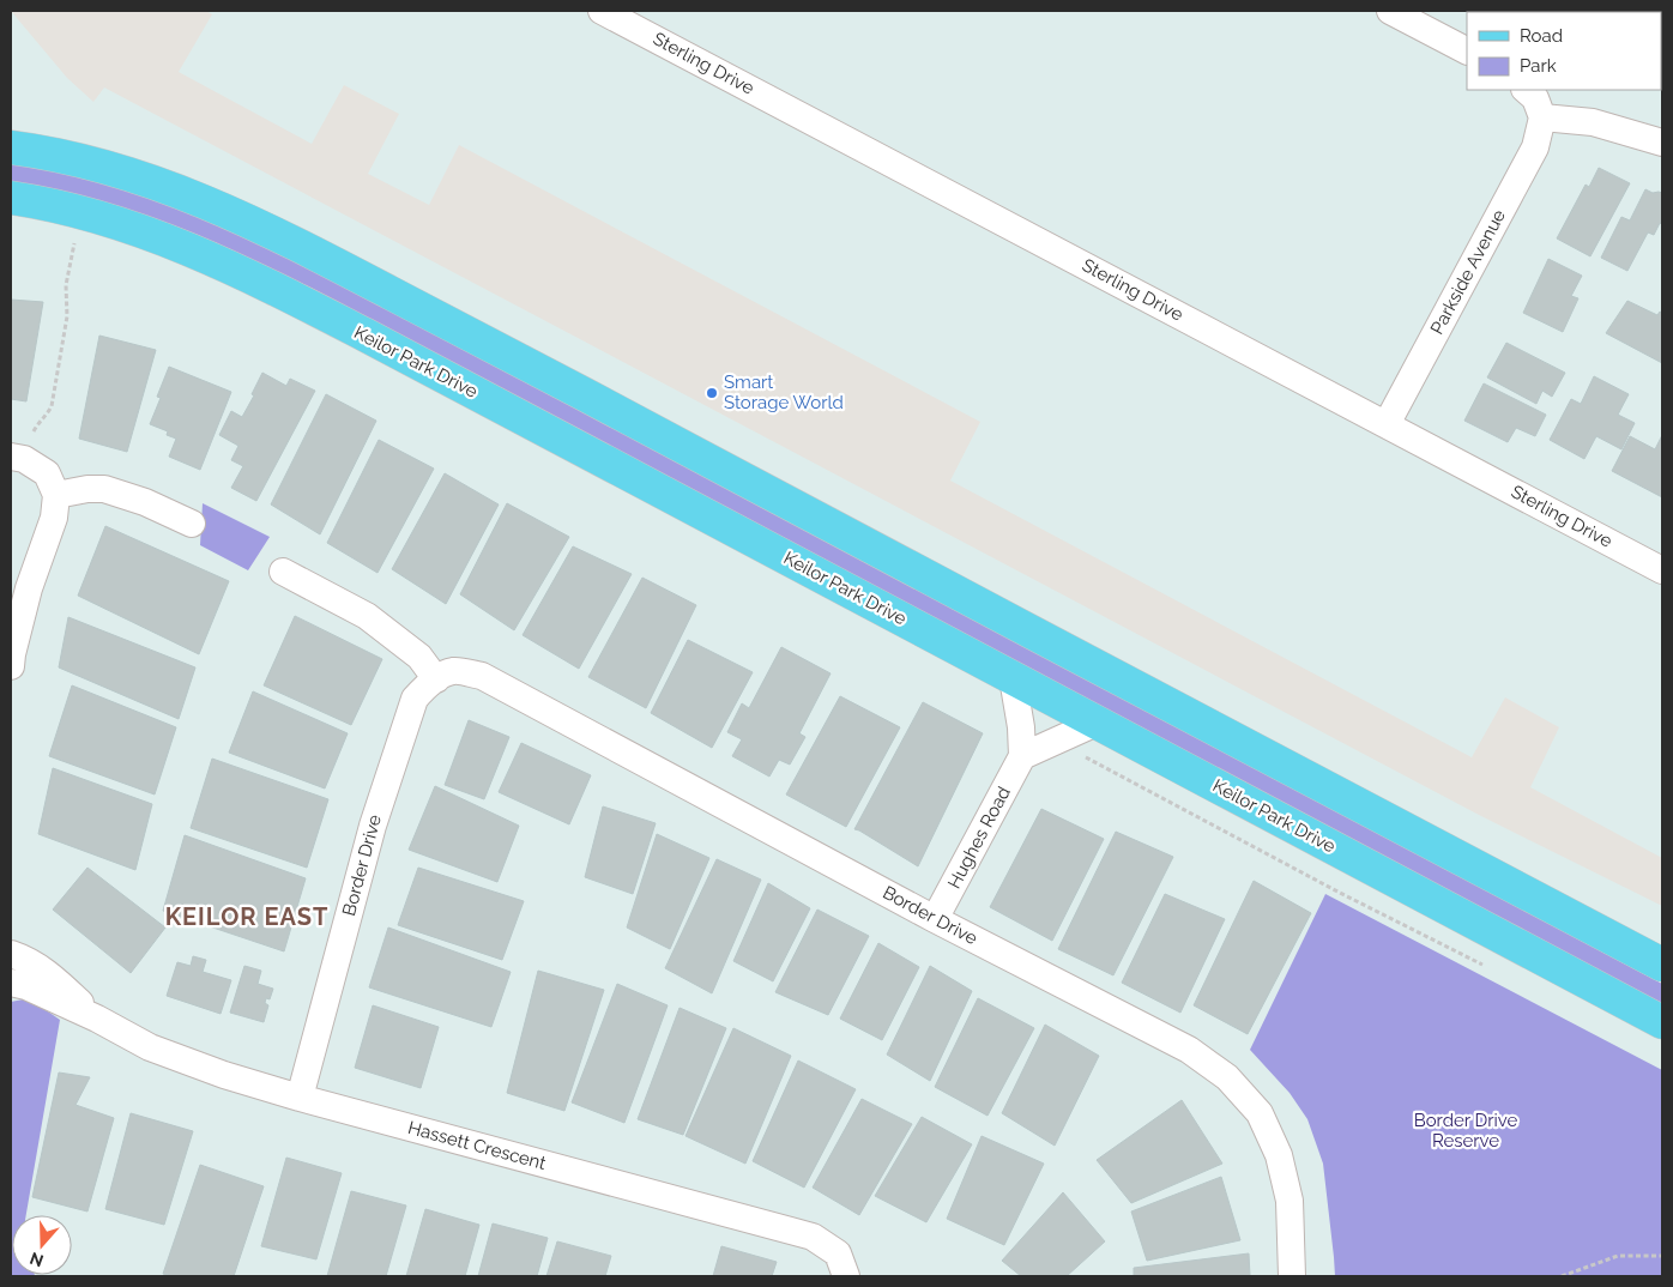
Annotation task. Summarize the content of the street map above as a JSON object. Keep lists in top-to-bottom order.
{
  "streets": {
    "main road": ["Keilor Park Drive"],
    "street": [
      "Sterling Drive",
      "Parkside Avenue",
      "Hughes Road",
      "Border Drive",
      "Hassett Crescent"
    ]
  },
  "crossings": [
    ["Sterling Drive", "Parkside Avenue"],
    ["Hughes Road", "Border Drive"],
    ["Border Drive", "Hassett Crescent"]
  ],
  "districts": ["KEILOR EAST"],
  "parks": ["Border Drive Reserve"],
  "places": ["Smart Storage World"],
  "legend": ["Road", "Park"],
  "north": "bottom"
}
